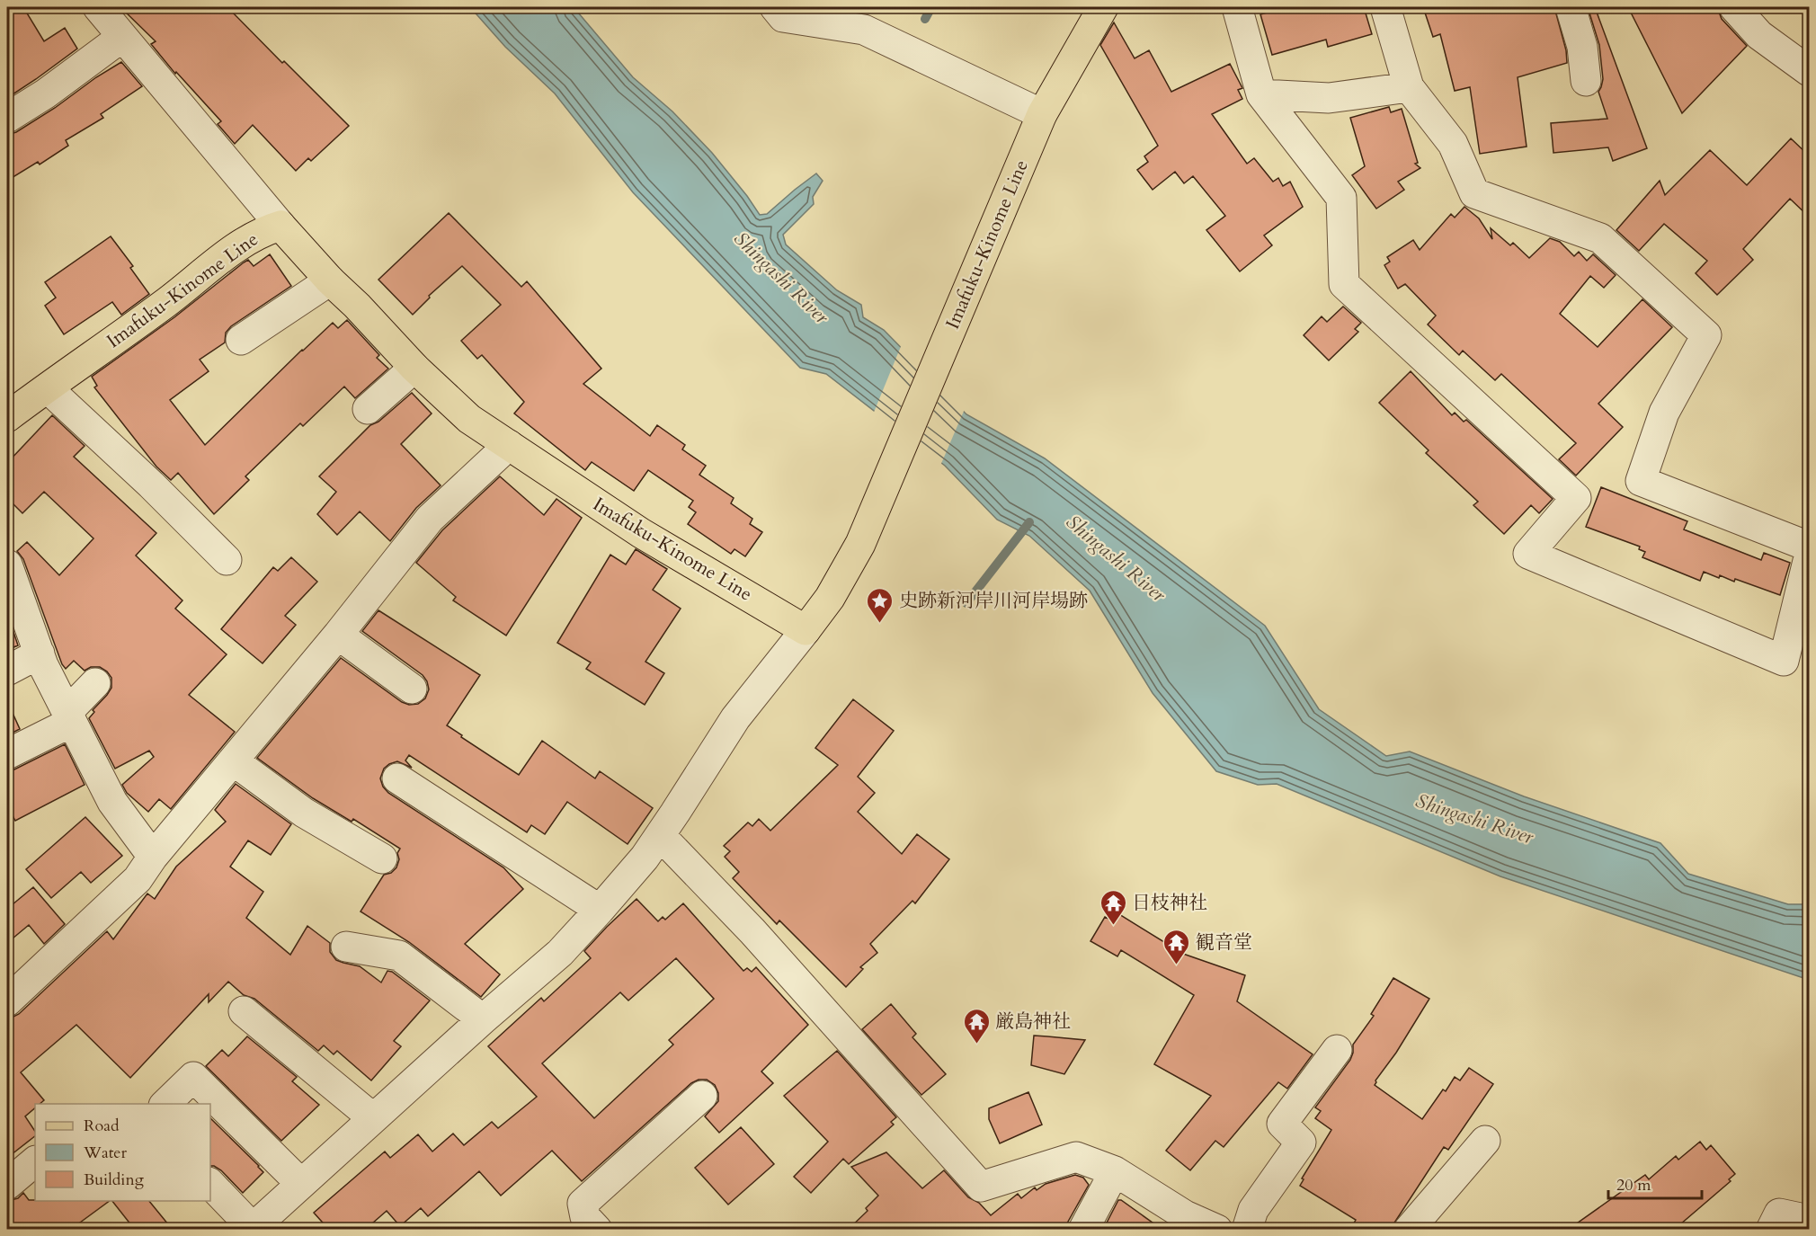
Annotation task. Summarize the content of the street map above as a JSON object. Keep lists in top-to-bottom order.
{
  "streets": {
    "main road": ["Imafuku-Kinome Line"]
  },
  "water": ["Shingashi River"],
  "places": {
    "place": ["史跡新河岸川河岸場跡"],
    "temple": ["日枝神社", "観音堂", "厳島神社"]
  },
  "legend": ["Road", "Water", "Building"],
  "scale_bar": "20 m"
}
